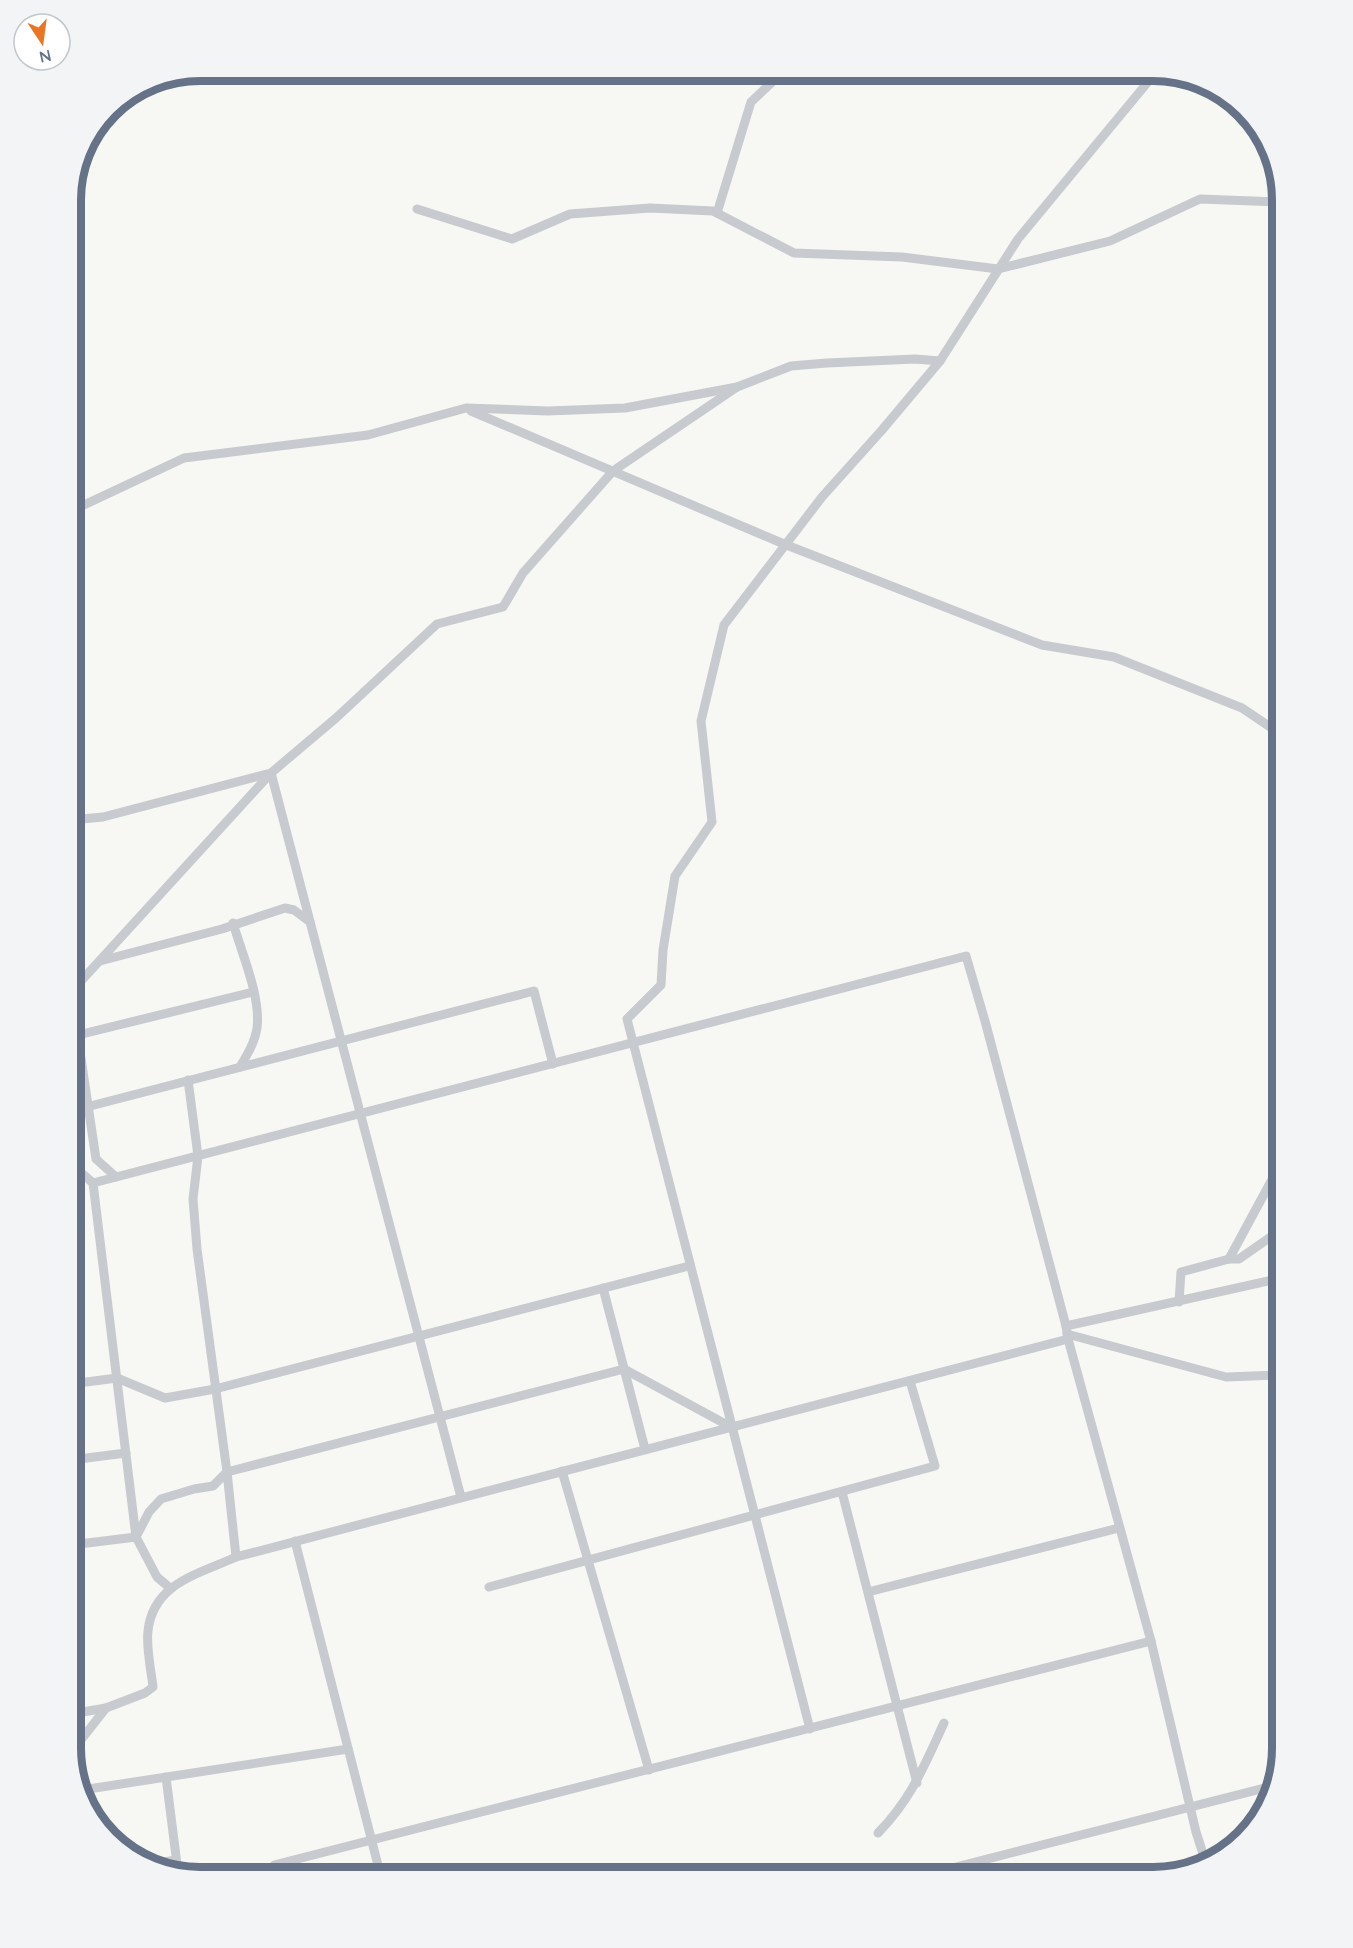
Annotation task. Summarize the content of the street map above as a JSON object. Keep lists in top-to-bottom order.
{
  "north": "bottom"
}
